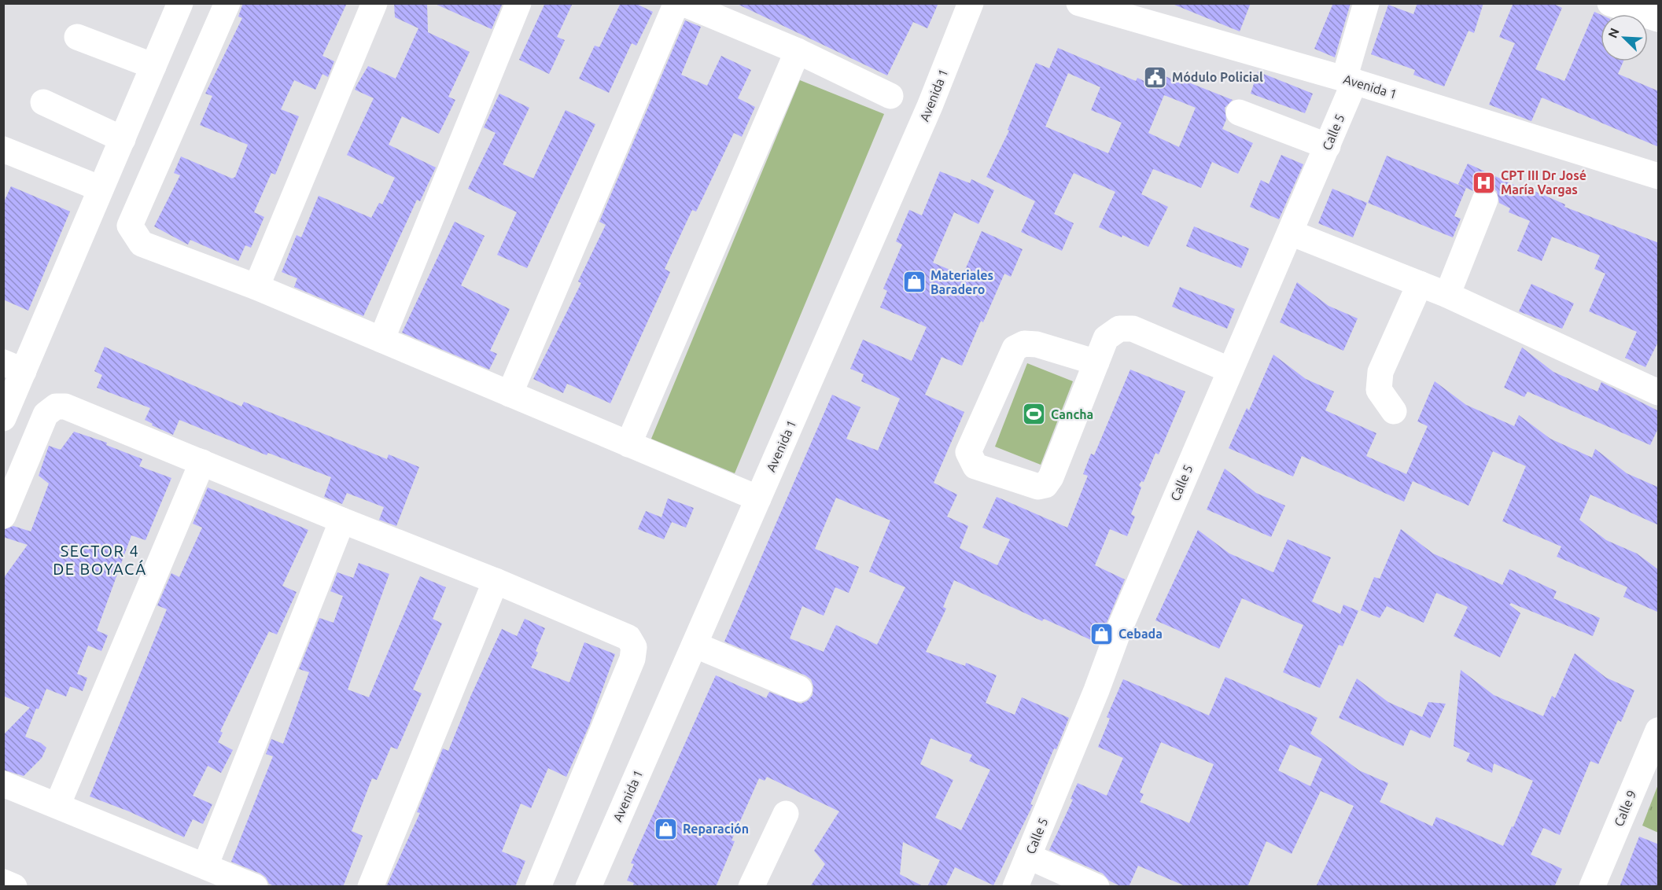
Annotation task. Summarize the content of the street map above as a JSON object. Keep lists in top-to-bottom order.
{
  "streets": {
    "street": ["Avenida 1", "Calle 5", "Calle 9"]
  },
  "crossings": [
    ["Avenida 1", "Calle 5"]
  ],
  "districts": ["SECTOR 4 DE BOYACÁ"],
  "places": {
    "public building": ["Módulo Policial"],
    "hospital": ["CPT III Dr José María Vargas"],
    "shop": ["Materiales Baradero", "Cebada", "Reparación"],
    "sports": ["Cancha"]
  },
  "north": "top left"
}
